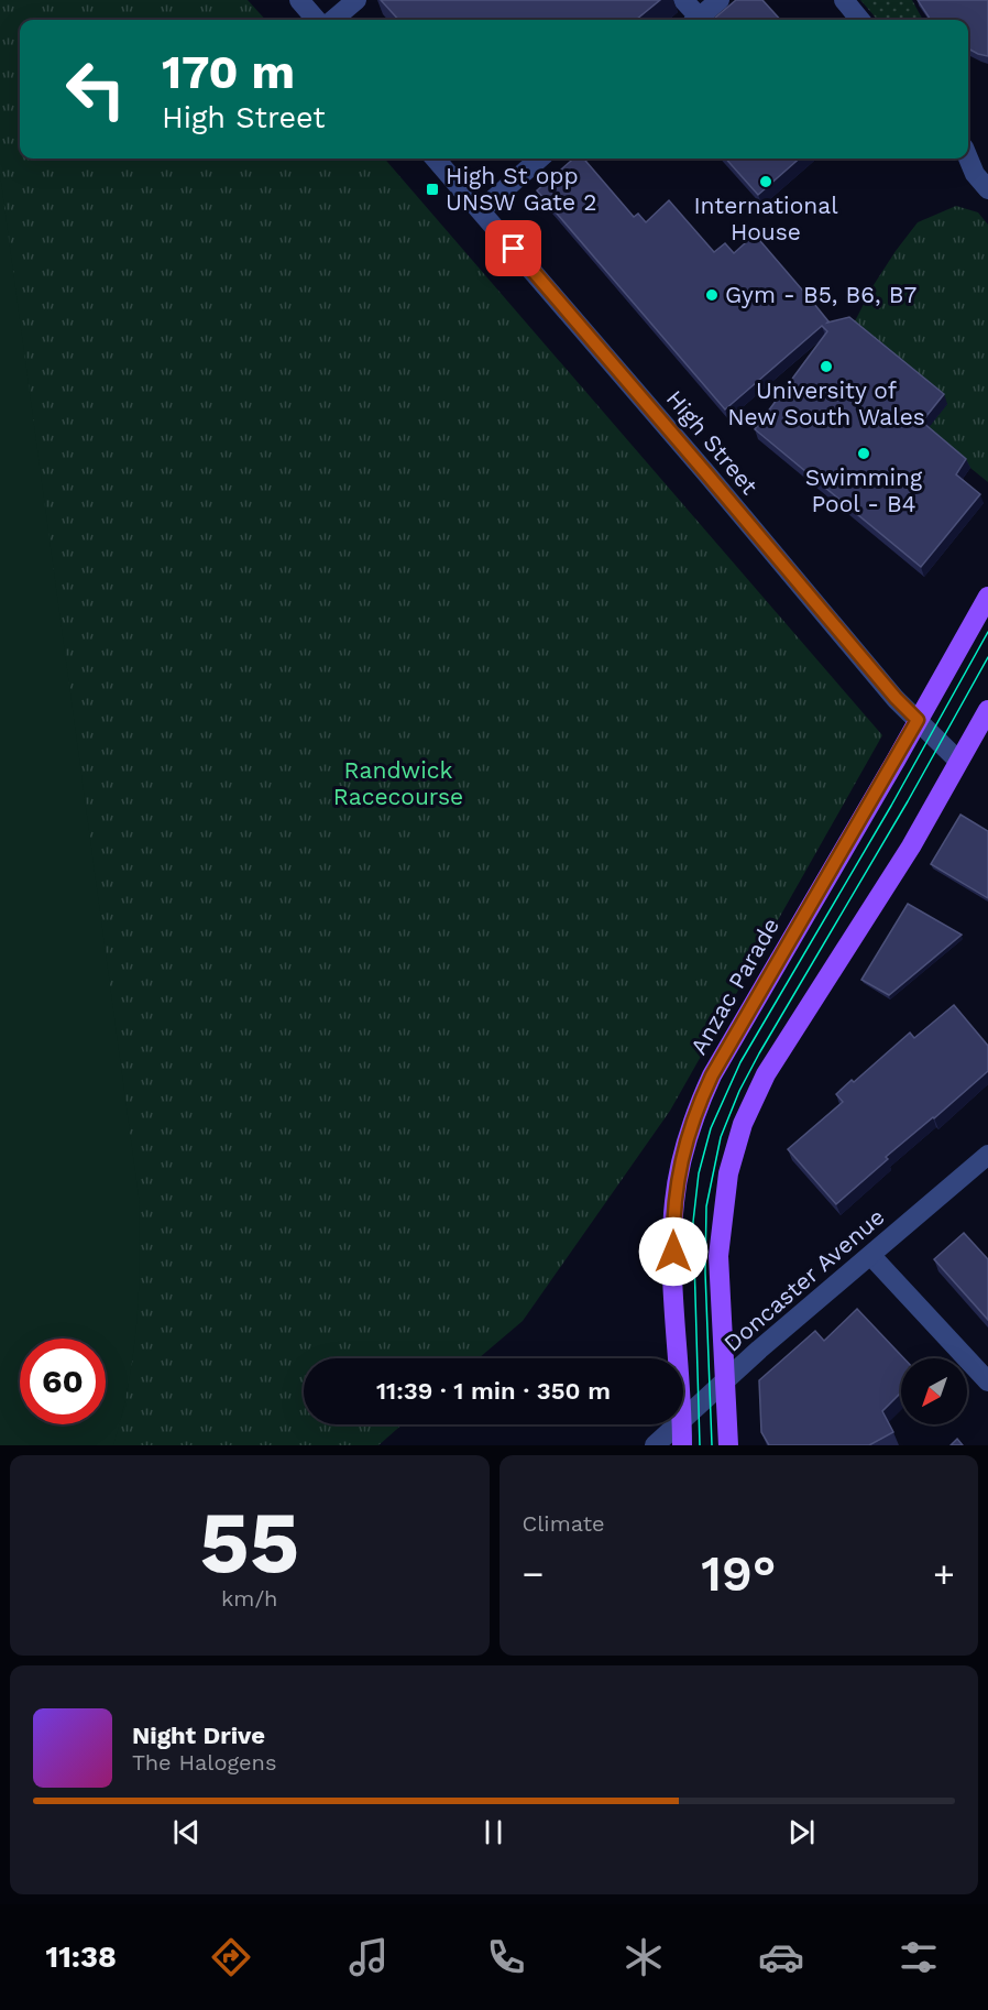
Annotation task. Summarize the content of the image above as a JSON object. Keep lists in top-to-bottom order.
{
  "streets": {
    "main road": ["Anzac Parade"],
    "street": ["High Street", "Doncaster Avenue"]
  },
  "crossings": [
    ["High Street", "Anzac Parade"]
  ],
  "parks": ["Randwick Racecourse"],
  "places": {
    "other": [
      "International House",
      "Gym - B5, B6, B7",
      "University of New South Wales",
      "Swimming Pool - B4"
    ],
    "transit": ["High St opp UNSW Gate 2"]
  },
  "north": "bottom left",
  "page": {
    "turn": ["170 m", "High Street"],
    "limit": "60",
    "trip": "11:39 · 1 min · 350 m",
    "tile": [
      ["55", "km/h"],
      "Climate"
    ],
    "heat": ["−", "19°", "+"],
    "song": ["Night Drive", "The Halogens"],
    "tabs": "11:38"
  }
}
